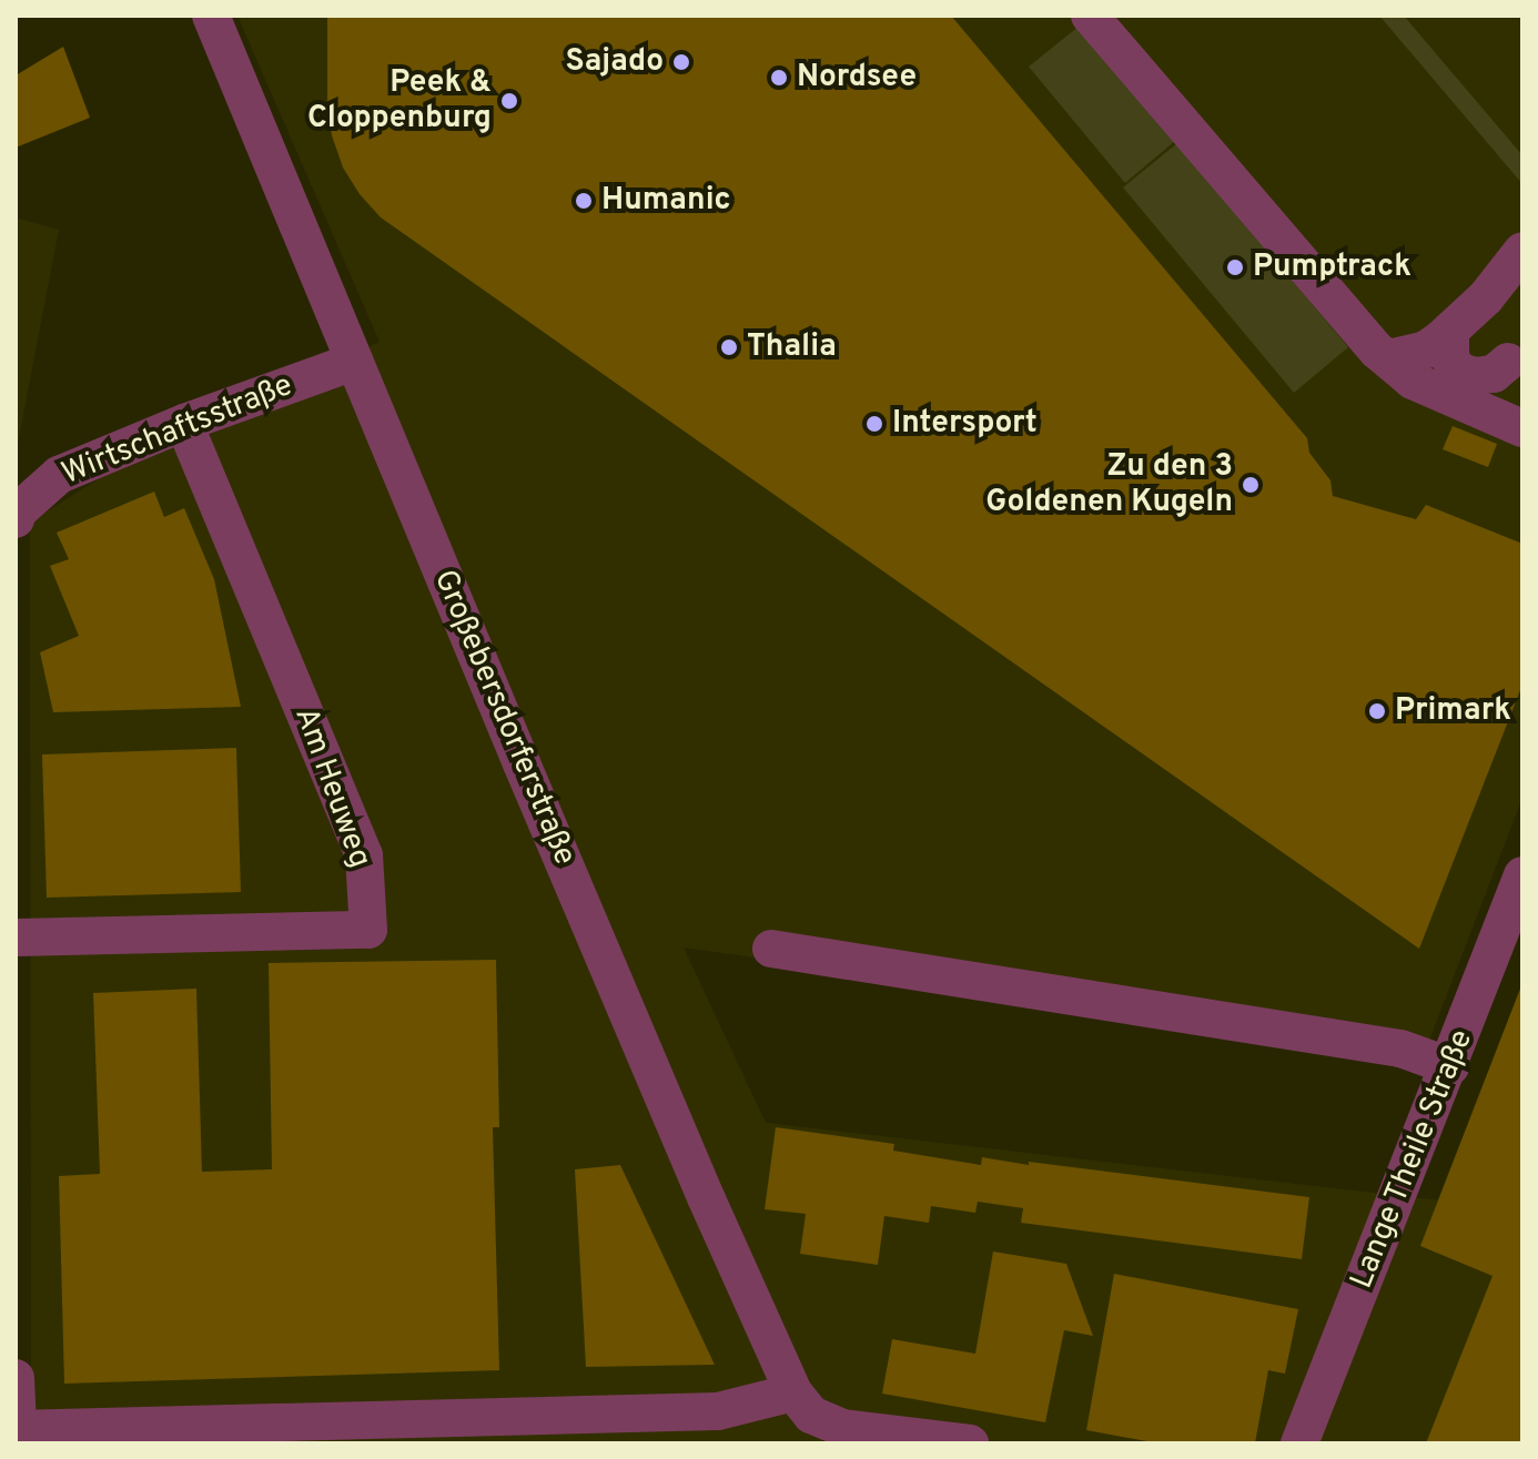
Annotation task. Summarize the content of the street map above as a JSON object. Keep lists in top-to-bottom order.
{
  "streets": {
    "street": [
      "Wirtschaftsstraße",
      "Großebersdorferstraße",
      "Am Heuweg",
      "Lange Theile Straße"
    ]
  },
  "crossings": [
    ["Wirtschaftsstraße", "Großebersdorferstraße"],
    ["Wirtschaftsstraße", "Am Heuweg"]
  ],
  "places": [
    "Sajado",
    "Nordsee",
    "Peek & Cloppenburg",
    "Humanic",
    "Pumptrack",
    "Thalia",
    "Intersport",
    "Zu den 3 Goldenen Kugeln",
    "Primark"
  ]
}
